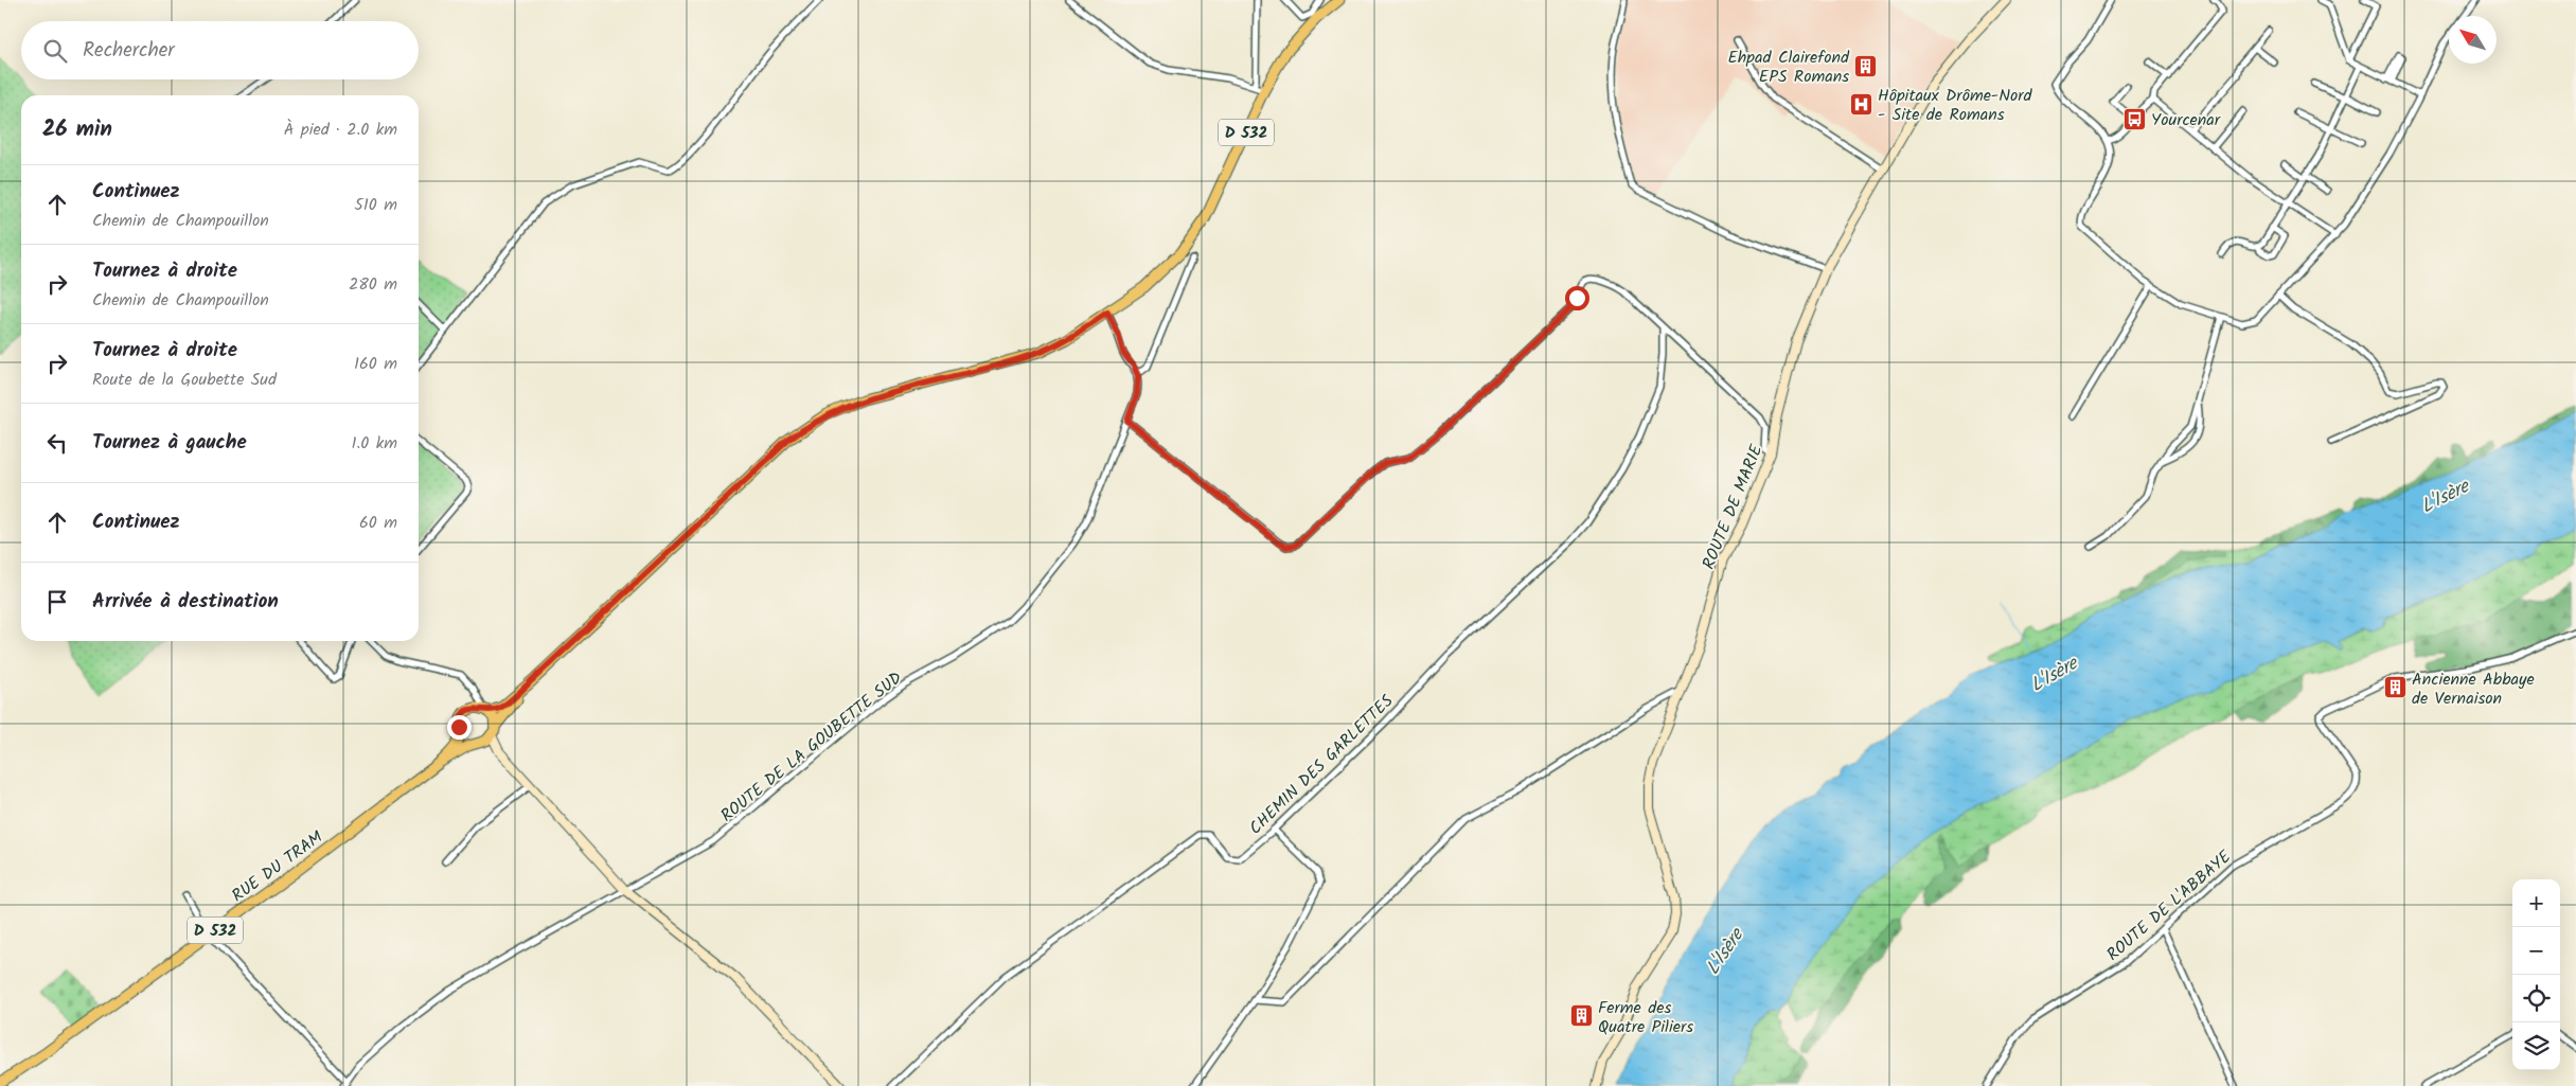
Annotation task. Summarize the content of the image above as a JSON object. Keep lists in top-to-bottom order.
{
  "streets": {
    "main road": ["D 532", "RUE DU TRAM"],
    "street": [
      "ROUTE DE MARIE",
      "ROUTE DE LA GOUBETTE SUD",
      "CHEMIN DES GARLETTES",
      "ROUTE DE L'ABBAYE"
    ]
  },
  "crossings": [
    ["D 532", "RUE DU TRAM"]
  ],
  "water": ["L'Isère"],
  "places": {
    "building": ["Ehpad Clairefond EPS Romans", "Ancienne Abbaye de Vernaison", "Ferme des Quatre Piliers"],
    "hospital": ["Hôpitaux Drôme-Nord - Site de Romans"],
    "bus stop": ["Yourcenar"]
  },
  "north": "top left",
  "page": {
    "search": "Rechercher",
    "heading": ["26 min", "À pied · 2.0 km"],
    "list": [
      ["Continuez", "Chemin de Champouillon", "510 m"],
      ["Tournez à droite", "Chemin de Champouillon", "280 m"],
      ["Tournez à droite", "Route de la Goubette Sud", "160 m"],
      ["Tournez à gauche", "1.0 km"],
      ["Continuez", "60 m"],
      "Arrivée à destination"
    ],
    "map_buttons": ["+", "−"]
  }
}
